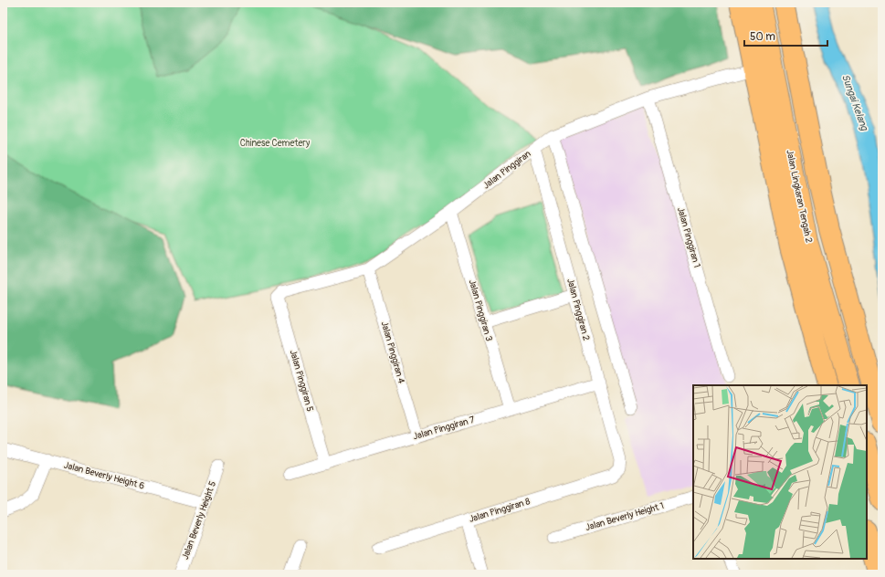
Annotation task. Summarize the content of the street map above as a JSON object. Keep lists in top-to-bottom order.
{
  "streets": {
    "highway": ["Jalan Lingkaran Tengah 2"],
    "street": [
      "Jalan Pinggiran",
      "Jalan Pinggiran 1",
      "Jalan Pinggiran 2",
      "Jalan Pinggiran 3",
      "Jalan Pinggiran 4",
      "Jalan Pinggiran 5",
      "Jalan Pinggiran 7",
      "Jalan Beverly Height 6",
      "Jalan Pinggiran 8",
      "Jalan Beverly Height 1",
      "Jalan Beverly Height 5"
    ]
  },
  "crossings": [
    ["Jalan Pinggiran", "Jalan Pinggiran 1"],
    ["Jalan Pinggiran", "Jalan Pinggiran 2"],
    ["Jalan Pinggiran", "Jalan Pinggiran 3"],
    ["Jalan Pinggiran", "Jalan Pinggiran 4"],
    ["Jalan Pinggiran", "Jalan Pinggiran 5"],
    ["Jalan Pinggiran 2", "Jalan Pinggiran 7"],
    ["Jalan Pinggiran 2", "Jalan Pinggiran 8"],
    ["Jalan Pinggiran 3", "Jalan Pinggiran 7"],
    ["Jalan Pinggiran 4", "Jalan Pinggiran 7"],
    ["Jalan Pinggiran 5", "Jalan Pinggiran 7"],
    ["Jalan Beverly Height 6", "Jalan Beverly Height 5"]
  ],
  "water": ["Sungai Kelang"],
  "parks": ["Chinese Cemetery"],
  "scale_bar": "50 m"
}
